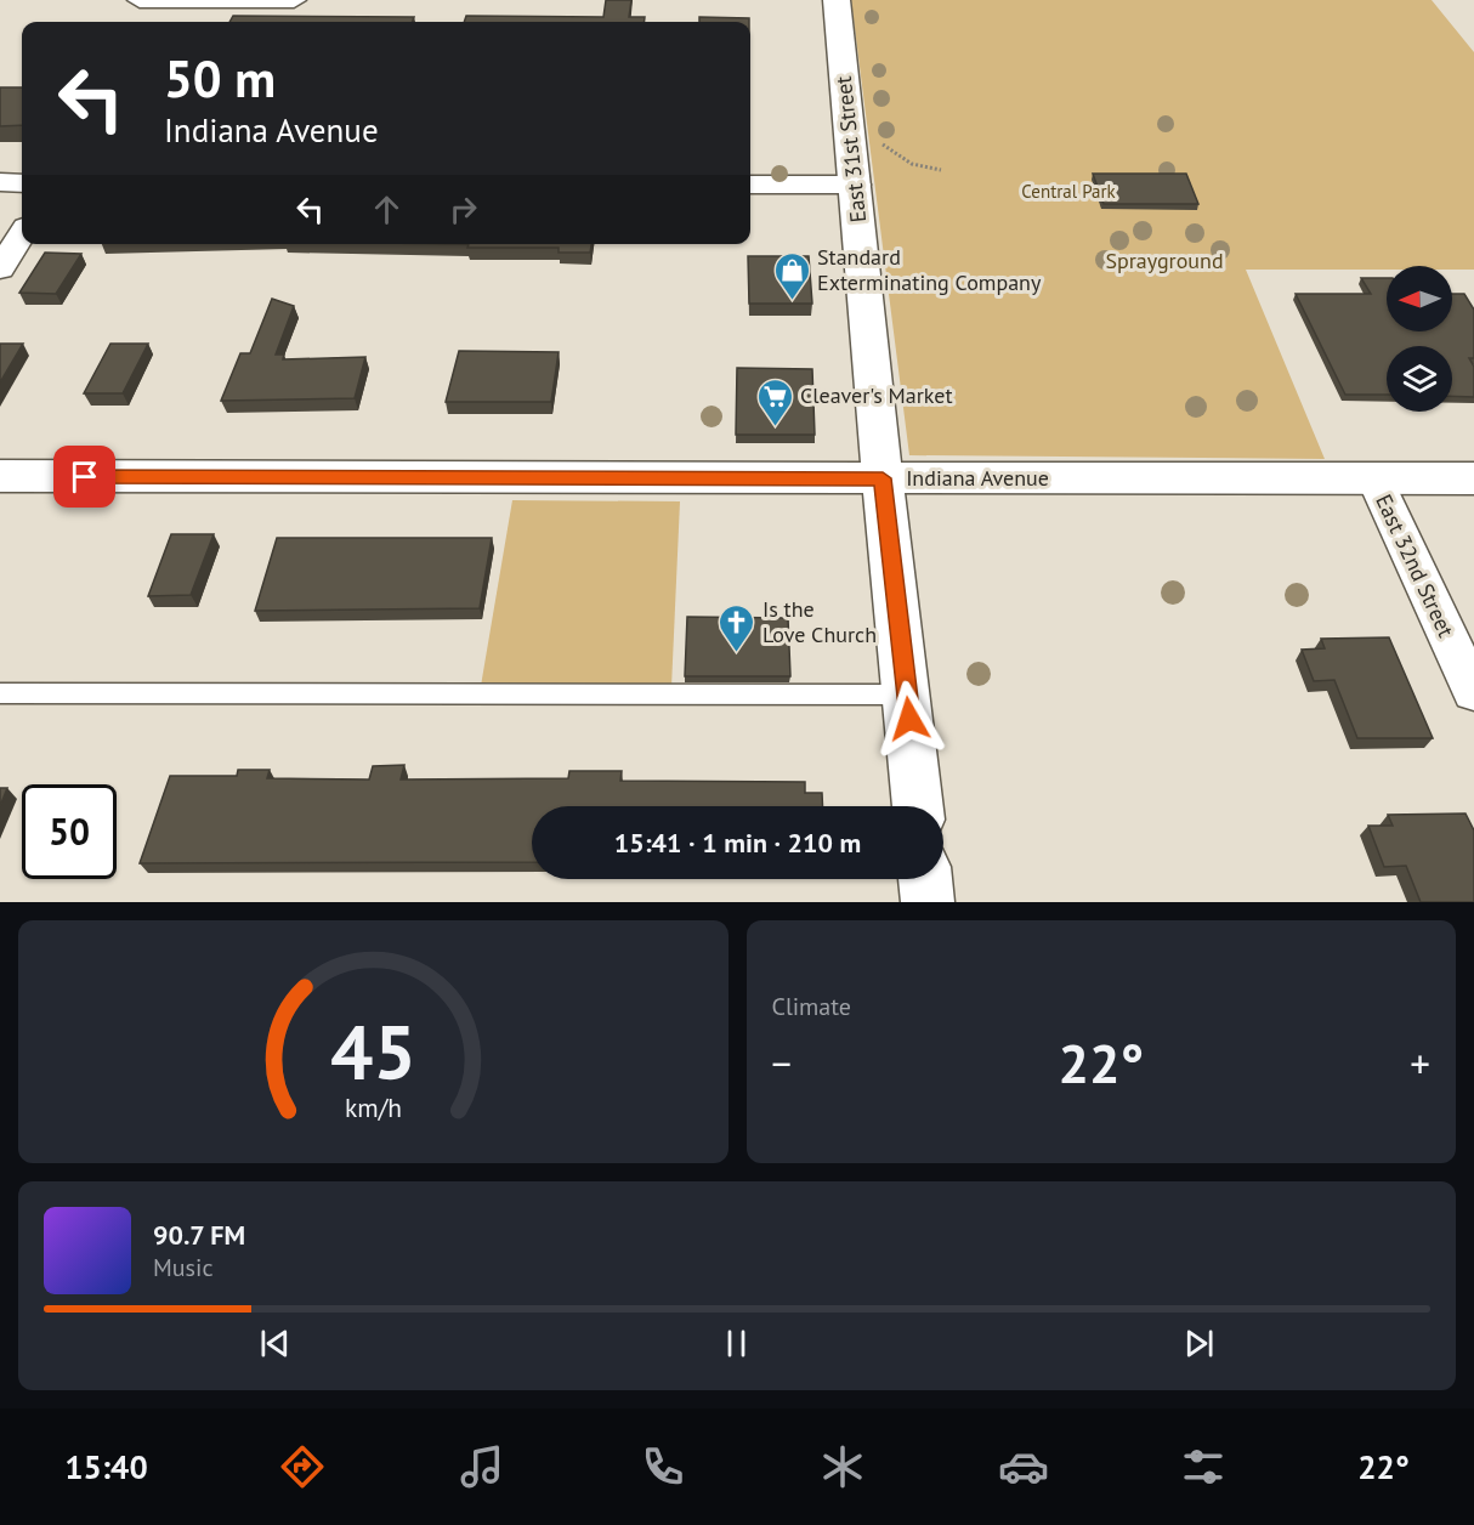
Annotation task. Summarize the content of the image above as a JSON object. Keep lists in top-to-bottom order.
{
  "streets": {
    "street": ["East 31st Street", "Indiana Avenue", "East 32nd Street"]
  },
  "crossings": [
    ["East 31st Street", "Indiana Avenue"],
    ["Indiana Avenue", "East 32nd Street"]
  ],
  "parks": ["Central Park", "Sprayground"],
  "places": {
    "shop": ["Standard Exterminating Company"],
    "supermarket": ["Cleaver's Market"],
    "church": ["Is the Love Church"]
  },
  "north": "left",
  "page": {
    "turn": ["50 m", "Indiana Avenue"],
    "limit": "50",
    "trip": "15:41 · 1 min · 210 m",
    "tile": "Climate",
    "heat": ["−", "22°", "+"],
    "song": ["90.7 FM", "Music"],
    "tabs": ["15:40", "22°"],
    "gauge": ["45", "km/h"]
  }
}
